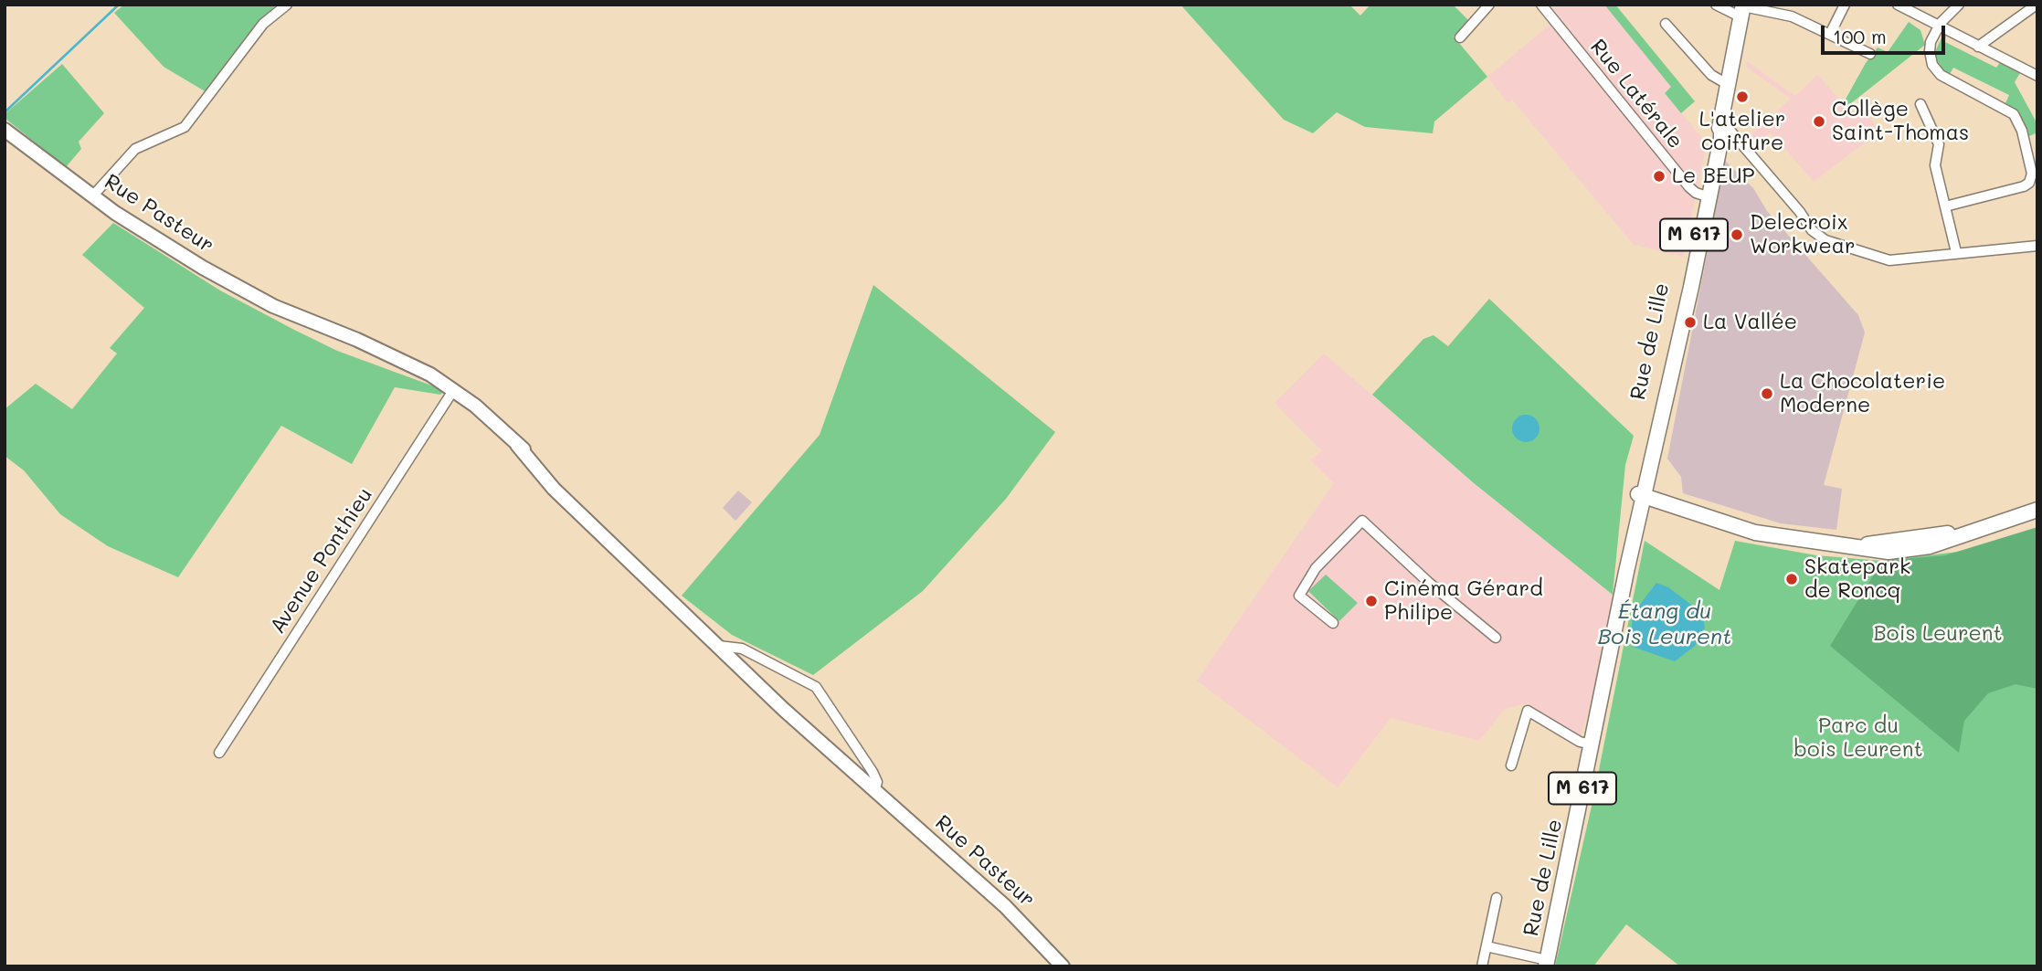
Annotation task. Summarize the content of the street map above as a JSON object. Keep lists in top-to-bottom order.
{
  "streets": {
    "main road": ["Rue Pasteur", "M 617", "Rue de Lille"],
    "street": ["Rue Latérale", "Avenue Ponthieu"]
  },
  "crossings": [
    ["Rue Latérale", "Rue de Lille"],
    ["Rue Pasteur", "Avenue Ponthieu"]
  ],
  "water": ["Étang du Bois Leurent"],
  "parks": ["Bois Leurent", "Parc du bois Leurent"],
  "places": [
    "L'atelier coiffure",
    "Collège Saint-Thomas",
    "Le BEUP",
    "Delecroix Workwear",
    "La Vallée",
    "La Chocolaterie Moderne",
    "Skatepark de Roncq",
    "Cinéma Gérard Philipe"
  ],
  "scale_bar": "100 m"
}
